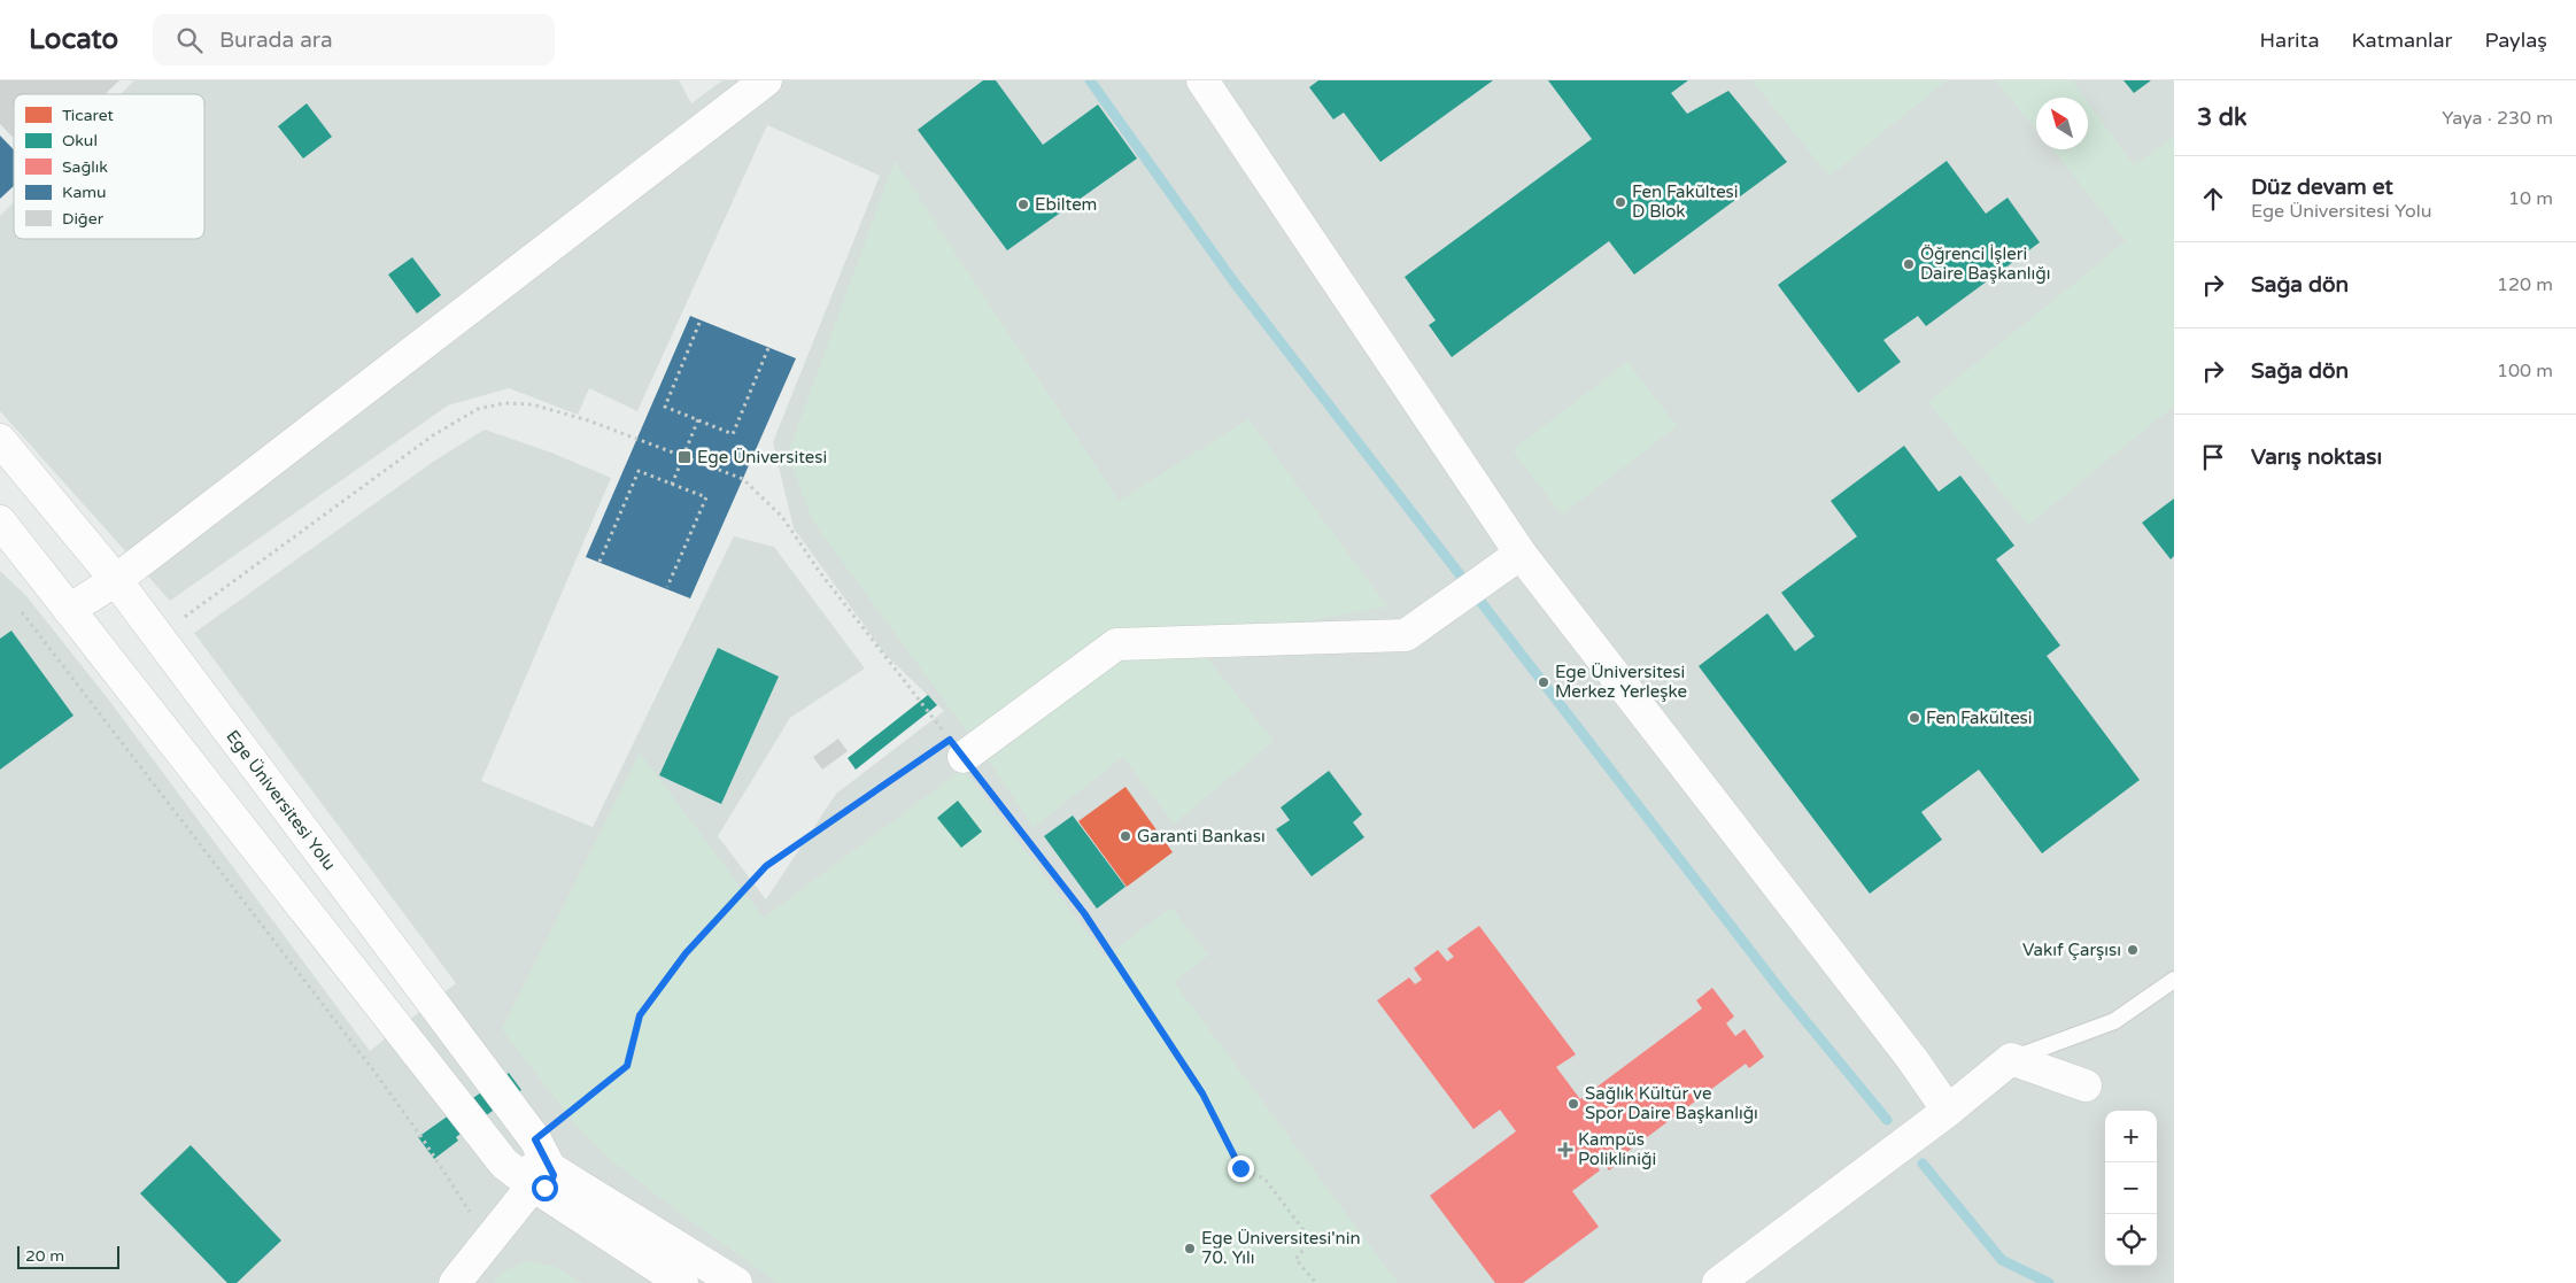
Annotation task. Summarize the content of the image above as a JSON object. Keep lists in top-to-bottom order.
{
  "streets": {
    "street": ["Ege Üniversitesi Yolu"]
  },
  "places": {
    "other": [
      "Fen Fakültesi D Blok",
      "Ebiltem",
      "Öğrenci İşleri Daire Başkanlığı",
      "Ege Üniversitesi Merkez Yerleşke",
      "Fen Fakültesi",
      "Garanti Bankası",
      "Vakıf Çarşısı",
      "Sağlık Kültür ve Spor Daire Başkanlığı",
      "Ege Üniversitesi'nin 70. Yılı"
    ],
    "transit": ["Ege Üniversitesi"],
    "health": ["Kampüs Polikliniği"]
  },
  "legend": [
    "Ticaret",
    "Okul",
    "Sağlık",
    "Kamu",
    "Diğer"
  ],
  "scale_bar": "20 m",
  "north": "top left",
  "page": {
    "header": "Locato",
    "search": "Burada ara",
    "nav": ["Harita", "Katmanlar", "Paylaş"],
    "heading": ["3 dk", "Yaya · 230 m"],
    "list": [
      ["Düz devam et", "Ege Üniversitesi Yolu", "10 m"],
      ["Sağa dön", "120 m"],
      ["Sağa dön", "100 m"],
      "Varış noktası"
    ],
    "map_buttons": ["+", "−"],
    "scale": "20 m"
  }
}
